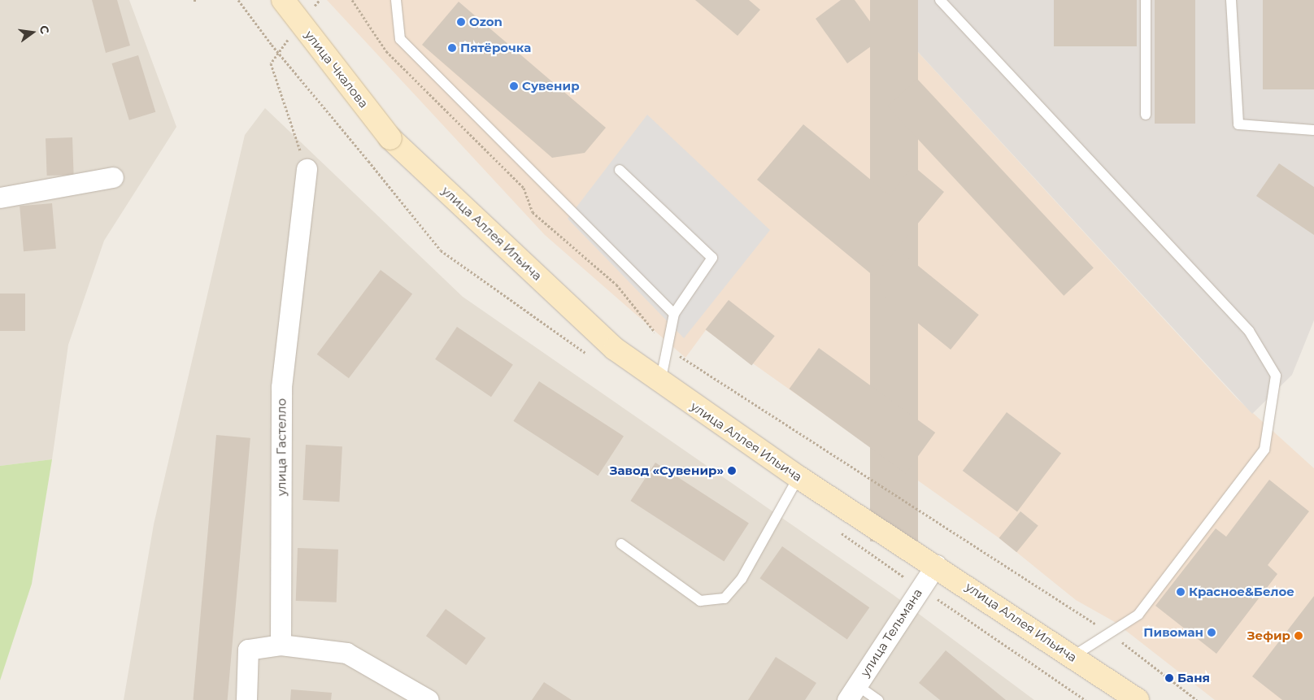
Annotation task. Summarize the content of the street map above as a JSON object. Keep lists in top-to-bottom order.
{
  "streets": {
    "main road": ["улица Чкалова", "улица Аллея Ильича"],
    "street": ["улица Гастелло", "улица Тельмана"]
  },
  "crossings": [
    ["улица Чкалова", "улица Аллея Ильича"],
    ["улица Аллея Ильича", "улица Тельмана"]
  ],
  "places": [
    "Ozon",
    "Пятёрочка",
    "Сувенир",
    "Завод «Сувенир»",
    "Красное&Белое",
    "Пивоман",
    "Зефир",
    "Баня"
  ],
  "north": "right"
}
